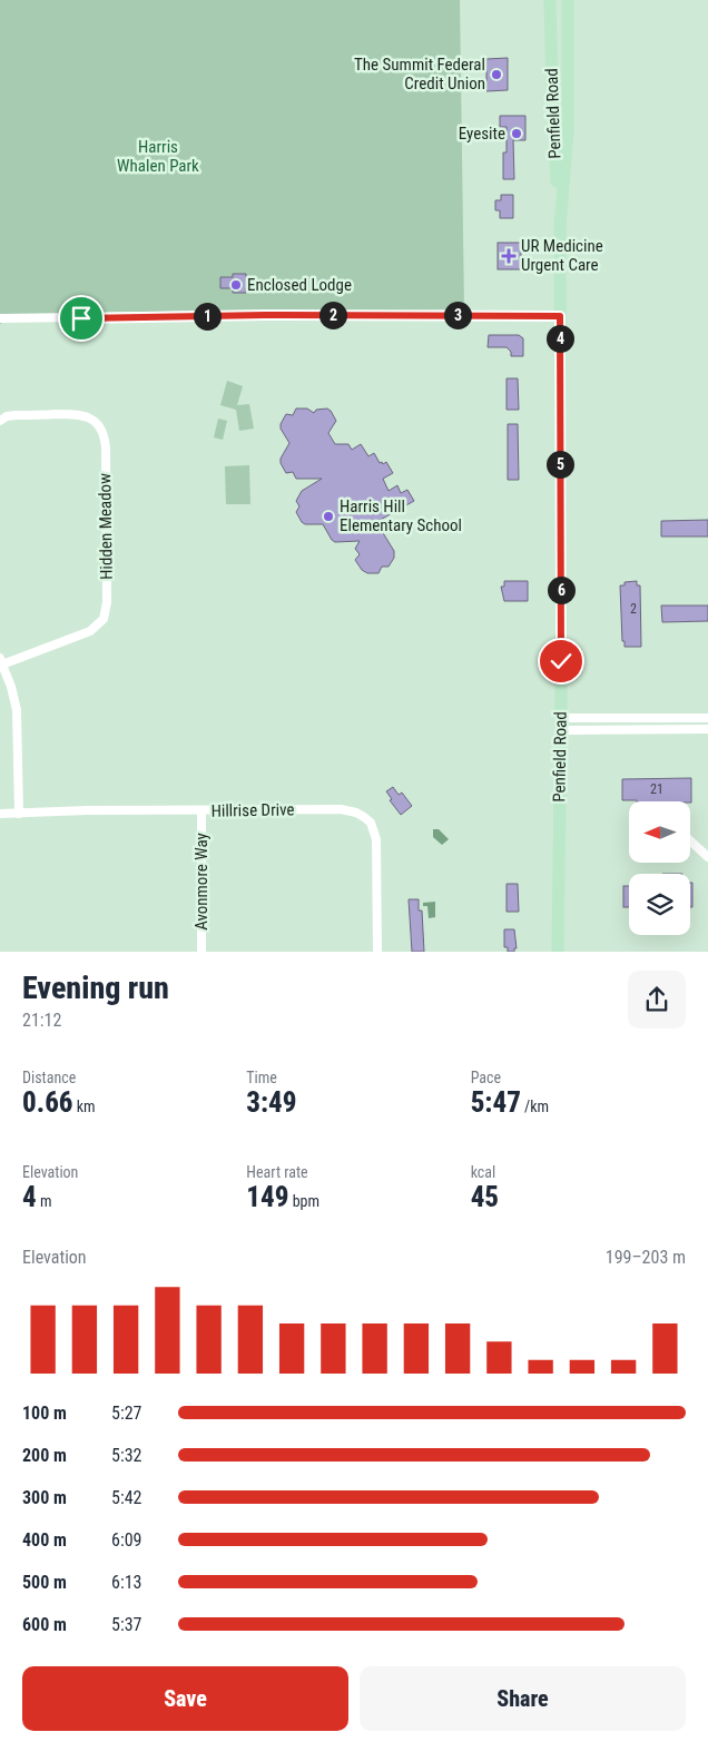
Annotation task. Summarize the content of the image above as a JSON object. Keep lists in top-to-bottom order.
{
  "streets": {
    "main road": ["Penfield Road"],
    "street": ["Hidden Meadow", "Hillrise Drive", "Avonmore Way"]
  },
  "crossings": [
    ["Hidden Meadow", "Hillrise Drive"],
    ["Hillrise Drive", "Avonmore Way"]
  ],
  "parks": ["Harris Whalen Park"],
  "places": {
    "other": [
      "The Summit Federal Credit Union",
      "Eyesite",
      "Enclosed Lodge",
      "Harris Hill Elementary School"
    ],
    "health": ["UR Medicine Urgent Care"]
  },
  "house_numbers": ["2", "21"],
  "north": "left",
  "page": {
    "pins": [
      "2",
      "3",
      "1",
      "4",
      "5",
      "6"
    ],
    "heading": ["Evening run", "21:12"],
    "stats": [
      ["Distance", "0.66 km"],
      ["Time", "3:49"],
      ["Pace", "5:47 /km"],
      ["Elevation", "4 m"],
      ["Heart rate", "149 bpm"],
      ["kcal", "45"]
    ],
    "chart": ["Elevation", "199–203 m"],
    "list": [
      {
        "name": "100 m",
        "note": "5:27"
      },
      {
        "name": "200 m",
        "note": "5:32"
      },
      {
        "name": "300 m",
        "note": "5:42"
      },
      {
        "name": "400 m",
        "note": "6:09"
      },
      {
        "name": "500 m",
        "note": "6:13"
      },
      {
        "name": "600 m",
        "note": "5:37"
      }
    ],
    "buttons": ["Save", "Share"]
  }
}
